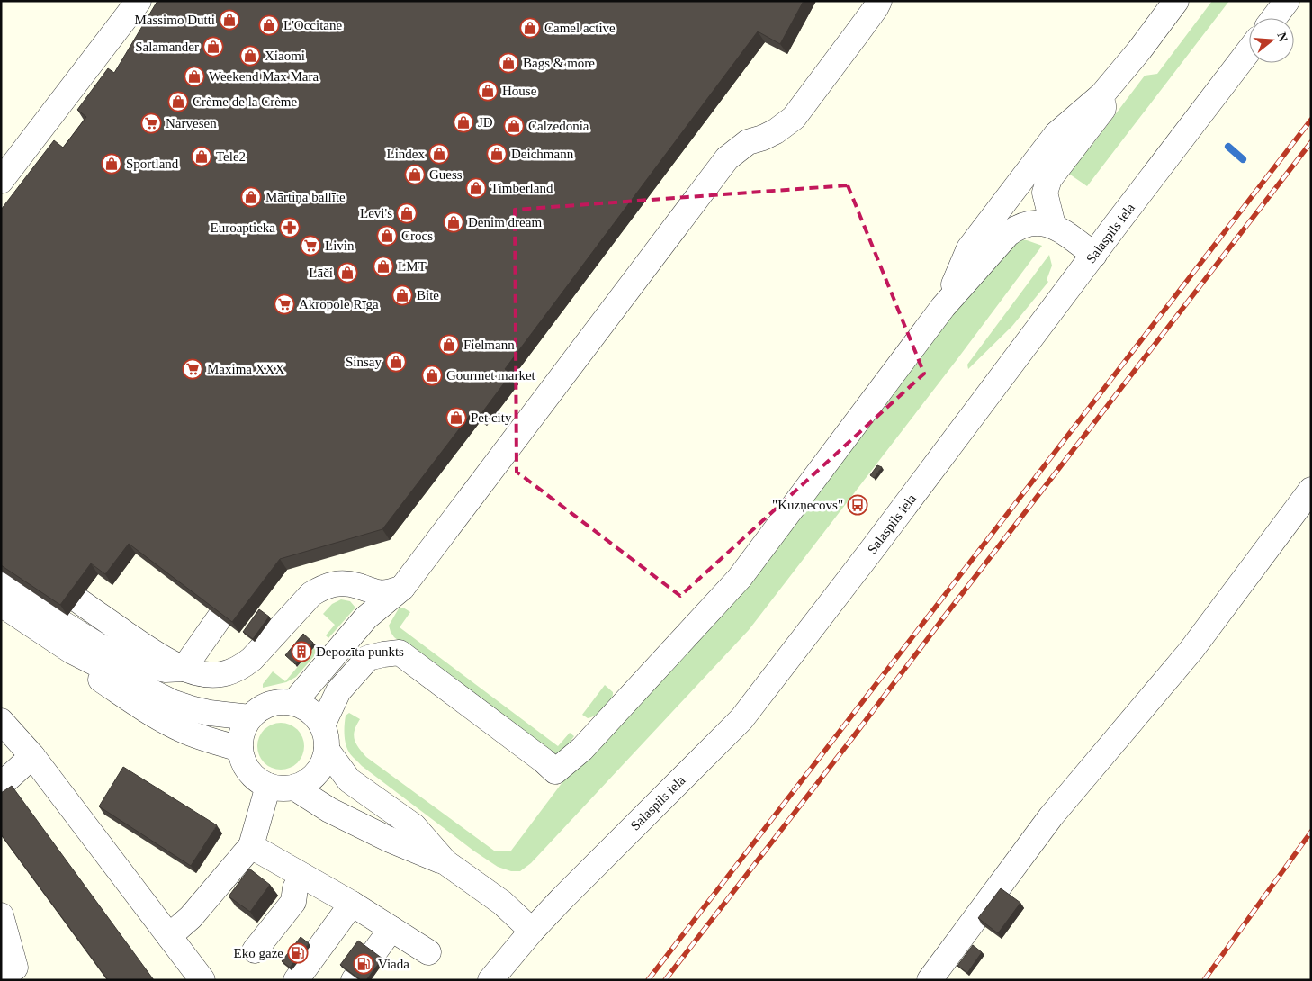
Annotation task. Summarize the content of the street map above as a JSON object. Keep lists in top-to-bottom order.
{
  "streets": {
    "street": ["Salaspils iela"]
  },
  "places": {
    "shop": [
      "Massimo Dutti",
      "L'Occitane",
      "Camel active",
      "Salamander",
      "Xiaomi",
      "Bags & more",
      "Weekend Max Mara",
      "House",
      "Crème de la Crème",
      "JD",
      "Calzedonia",
      "Lindex",
      "Deichmann",
      "Tele2",
      "Sportland",
      "Guess",
      "Timberland",
      "Mārtiņa ballīte",
      "Levi's",
      "Denim dream",
      "Crocs",
      "LMT",
      "Lāči",
      "Bite",
      "Fielmann",
      "Sinsay",
      "Gourmet market",
      "Pet city"
    ],
    "supermarket": [
      "Narvesen",
      "Livin",
      "Akropole Rīga",
      "Maxima XXX"
    ],
    "pharmacy": ["Euroaptieka"],
    "bus stop": ["\"Kuzņecovs\""],
    "building": ["Depozīta punkts"],
    "fuel station": ["Eko gāze", "Viada"]
  },
  "north": "right"
}
